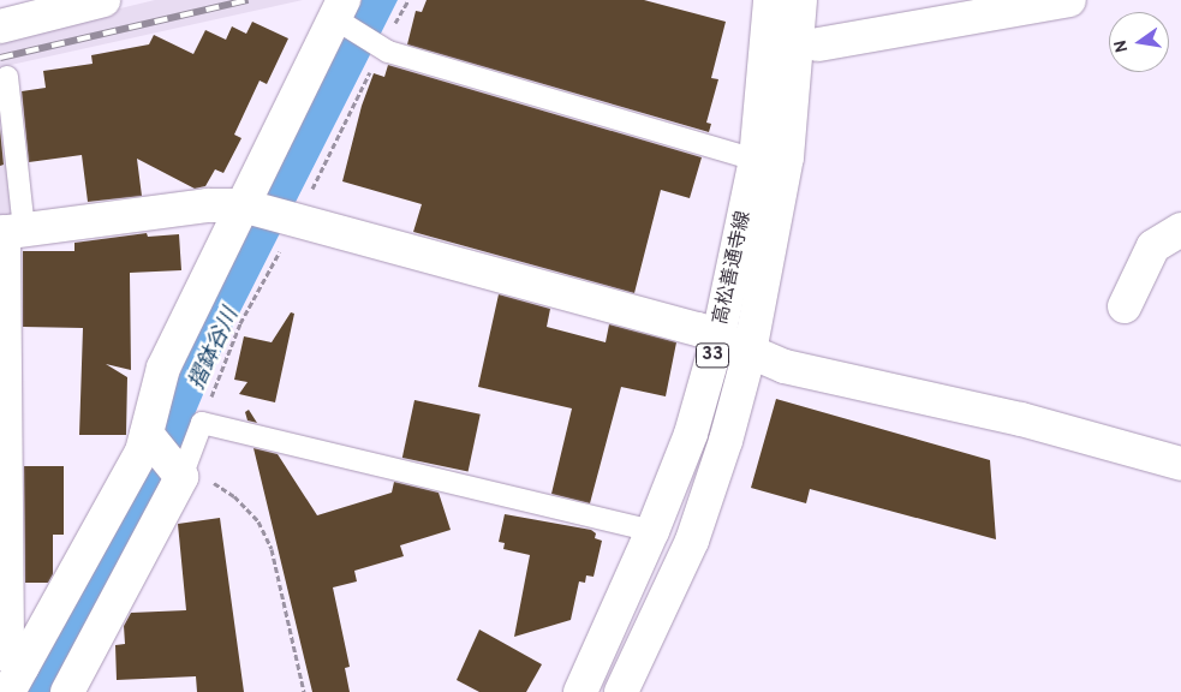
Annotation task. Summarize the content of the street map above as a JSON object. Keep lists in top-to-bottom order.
{
  "streets": {
    "street": ["高松善通寺線", "33"]
  },
  "water": ["摺鉢谷川"],
  "north": "left"
}
